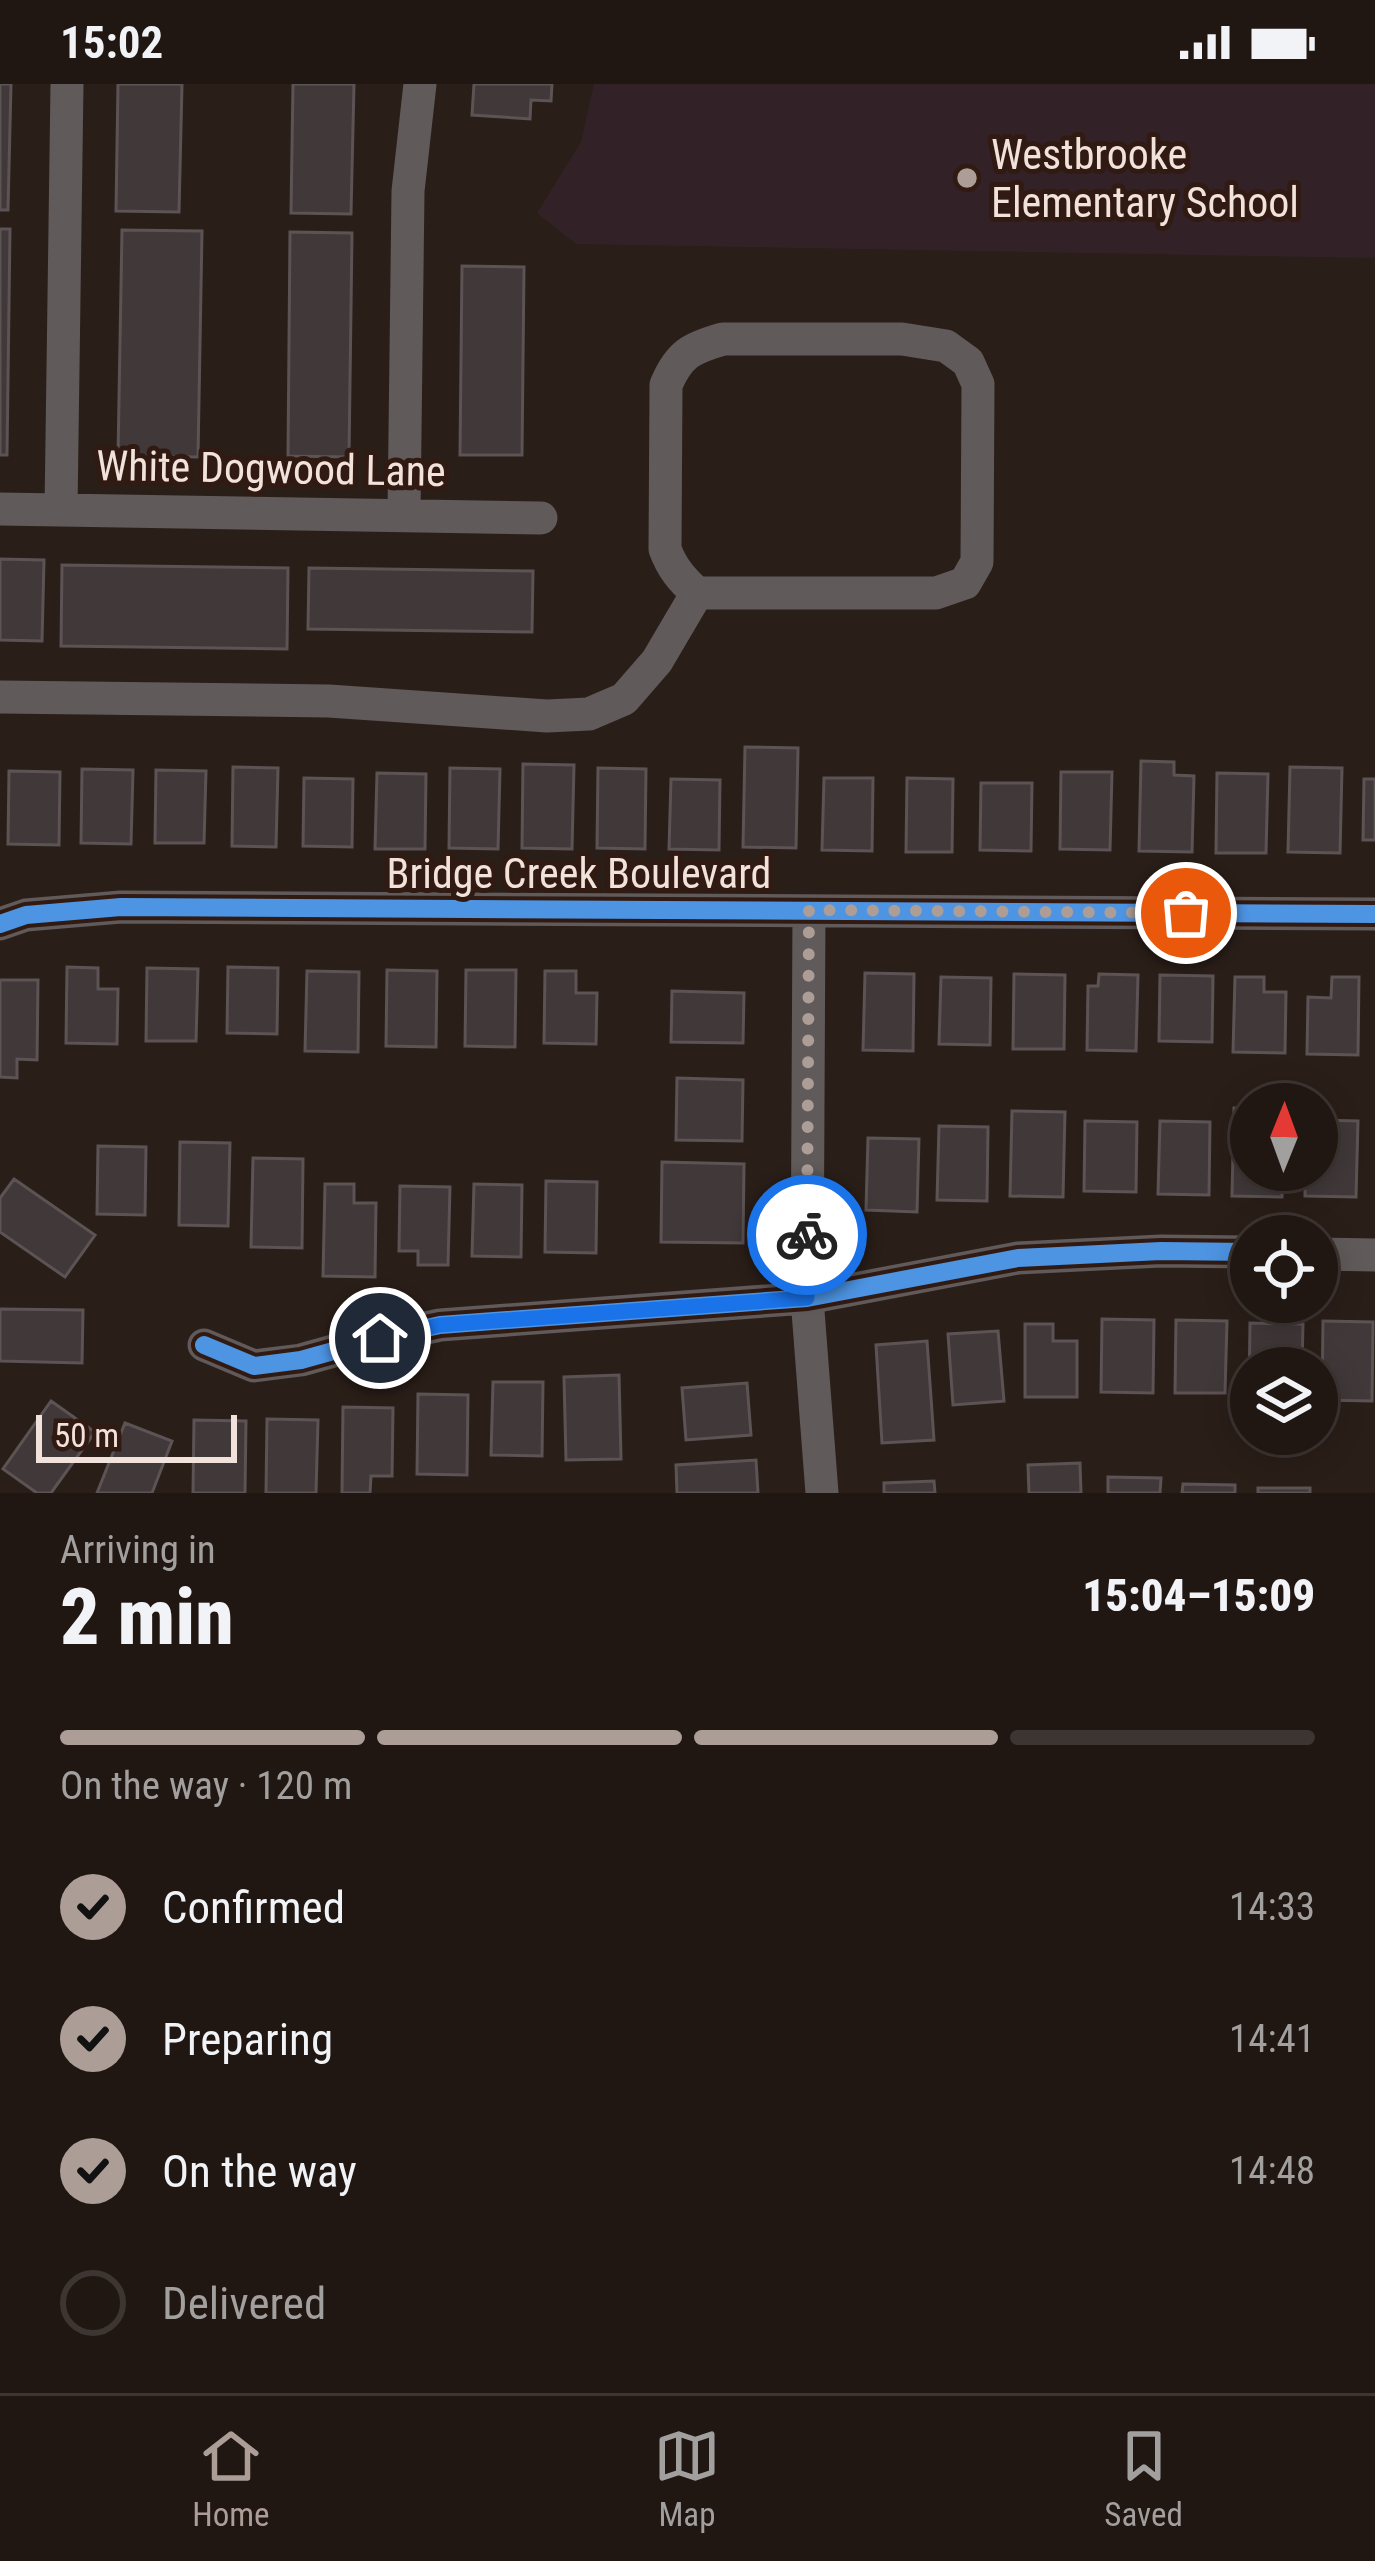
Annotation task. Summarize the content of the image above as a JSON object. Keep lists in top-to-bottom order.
{
  "streets": {
    "street": ["White Dogwood Lane", "Bridge Creek Boulevard"]
  },
  "places": ["Westbrooke Elementary School"],
  "scale_bar": "50 m",
  "north": "top",
  "page": {
    "status": "15:02",
    "scale": "50 m",
    "heading": ["2 min", "Arriving in", "15:04–15:09"],
    "bar": "On the way · 120 m",
    "list": [
      ["Confirmed", "14:33"],
      ["Preparing", "14:41"],
      ["On the way", "14:48"],
      "Delivered"
    ],
    "tabs": ["Home", "Map", "Saved"]
  }
}
